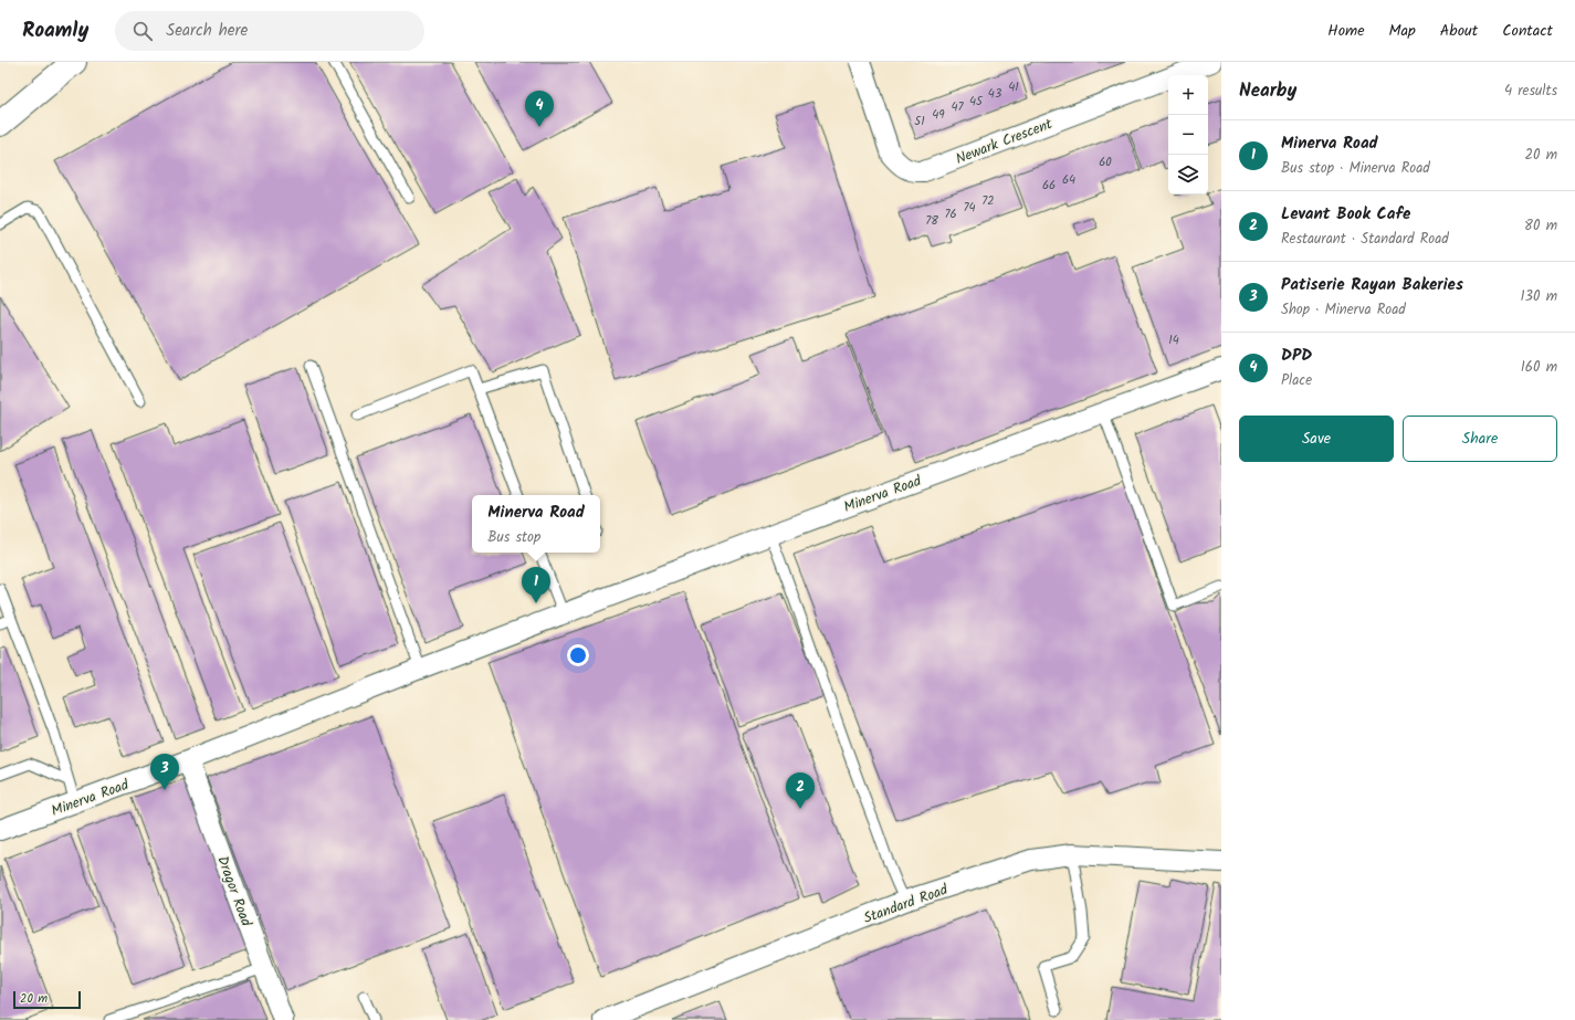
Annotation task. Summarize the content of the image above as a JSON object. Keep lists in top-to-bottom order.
{
  "streets": {
    "street": [
      "Newark Crescent",
      "Minerva Road",
      "Dragor Road",
      "Standard Road"
    ]
  },
  "crossings": [
    ["Minerva Road", "Dragor Road"]
  ],
  "house_numbers": [
    "41",
    "43",
    "45",
    "47",
    "49",
    "51",
    "60",
    "64",
    "66",
    "72",
    "74",
    "76",
    "78",
    "14"
  ],
  "scale_bar": "20 m",
  "page": {
    "header": "Roamly",
    "search": "Search here",
    "nav": [
      "Home",
      "Map",
      "About",
      "Contact"
    ],
    "heading": ["Nearby", "4 results"],
    "map_buttons": ["+", "−"],
    "pins": [
      "4",
      "1",
      "3",
      "2"
    ],
    "list": [
      {
        "mark": "1",
        "name": "Minerva Road",
        "note": "Bus stop · Minerva Road",
        "value": "20 m"
      },
      {
        "mark": "2",
        "name": "Levant Book Cafe",
        "note": "Restaurant · Standard Road",
        "value": "80 m"
      },
      {
        "mark": "3",
        "name": "Patiserie Rayan Bakeries",
        "note": "Shop · Minerva Road",
        "value": "130 m"
      },
      {
        "mark": "4",
        "name": "DPD",
        "note": "Place",
        "value": "160 m"
      }
    ],
    "buttons": ["Save", "Share"],
    "popup": ["Minerva Road", "Bus stop"],
    "scale": "20 m"
  }
}
